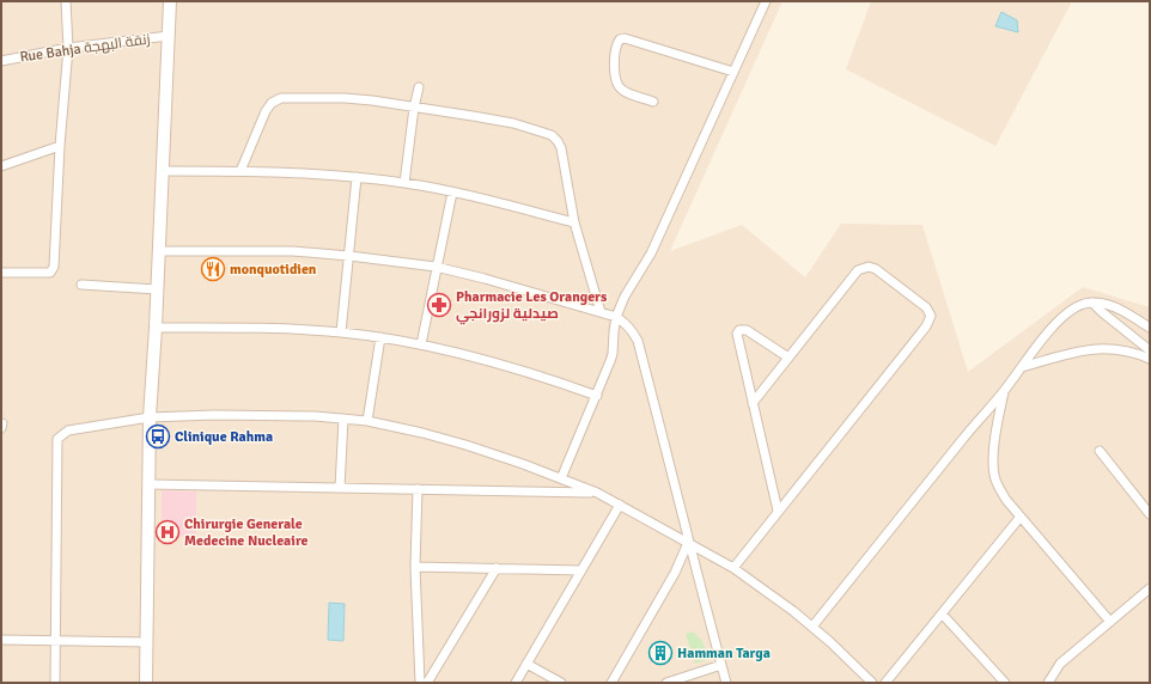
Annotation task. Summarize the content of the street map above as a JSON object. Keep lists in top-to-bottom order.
{
  "streets": {
    "street": ["Rue Bahja زنقة البهجة"]
  },
  "places": {
    "restaurant": ["monquotidien"],
    "pharmacy": ["Pharmacie Les Orangers صيدلية لزورانجي"],
    "bus stop": ["Clinique Rahma"],
    "hospital": ["Chirurgie Generale Medecine Nucleaire"],
    "building": ["Hamman Targa"]
  }
}
